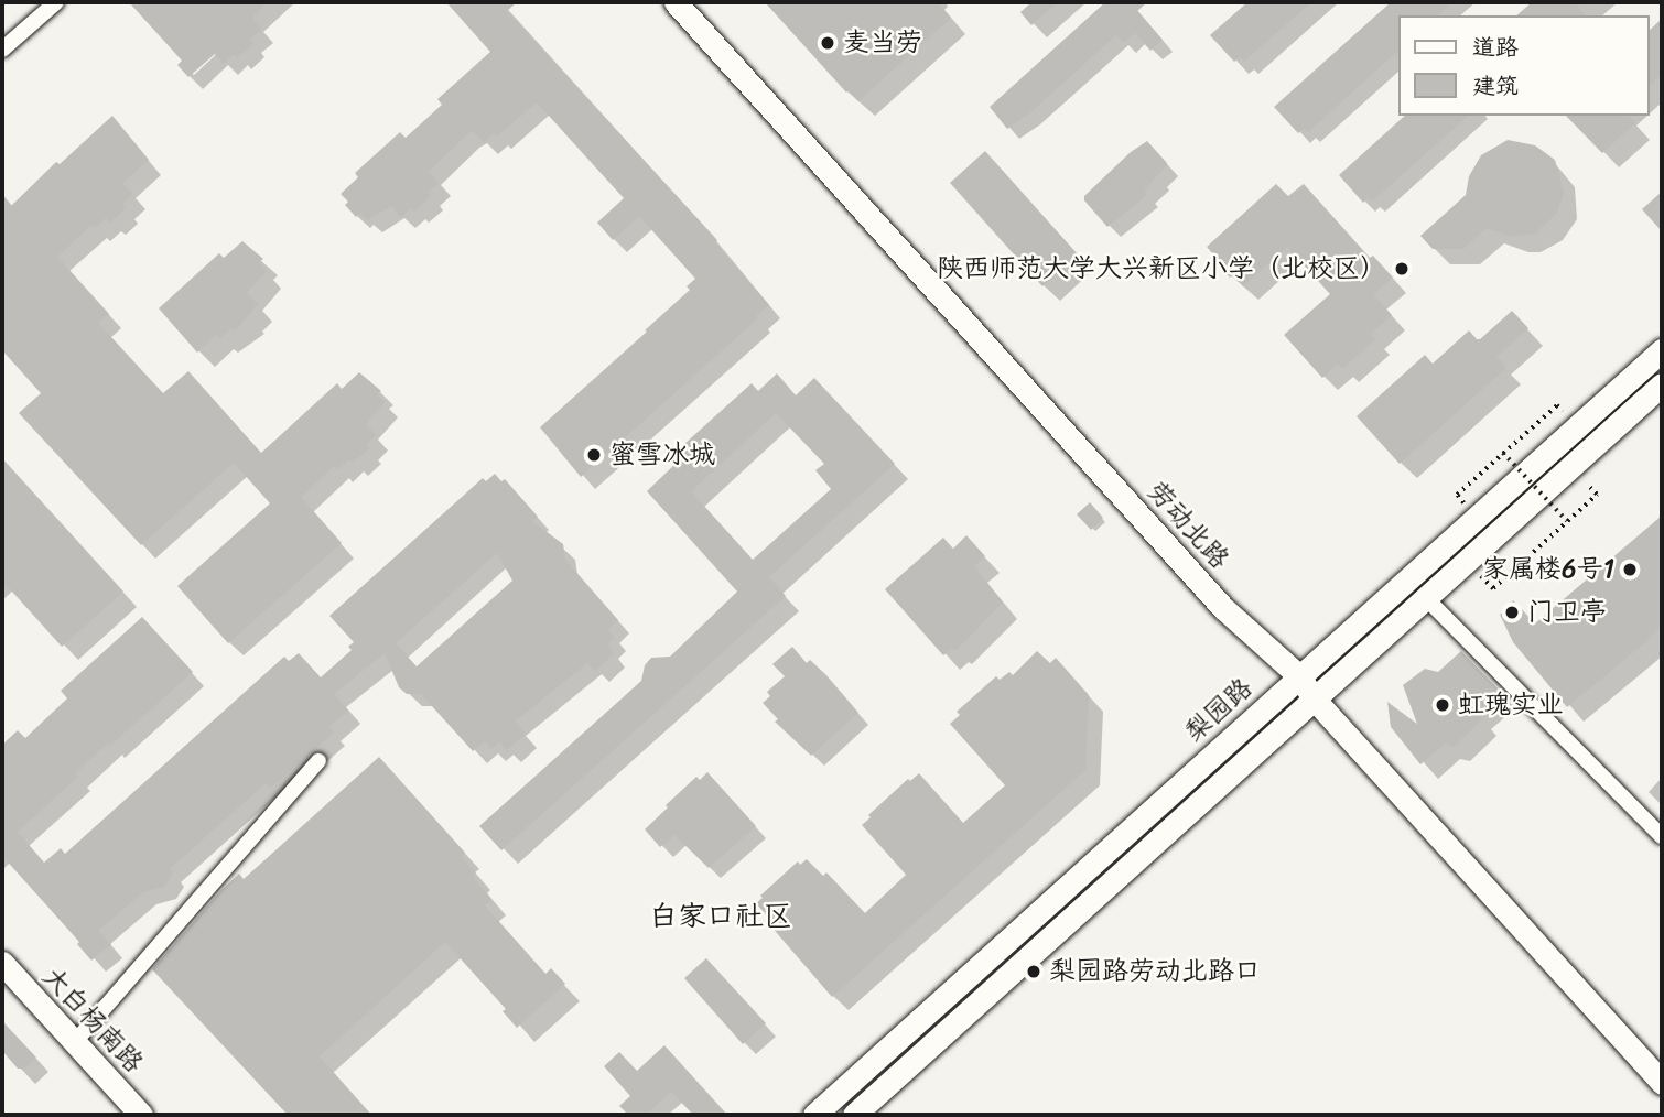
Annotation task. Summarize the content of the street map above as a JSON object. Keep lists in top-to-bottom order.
{
  "streets": {
    "main road": ["劳动北路", "梨园路", "大白杨南路"]
  },
  "crossings": [
    ["劳动北路", "梨园路"]
  ],
  "districts": ["白家口社区"],
  "places": [
    "麦当劳",
    "陕西师范大学大兴新区小学（北校区）",
    "蜜雪冰城",
    "家属楼6号1",
    "门卫亭",
    "虹瑰实业",
    "梨园路劳动北路口"
  ],
  "legend": ["道路", "建筑"]
}
